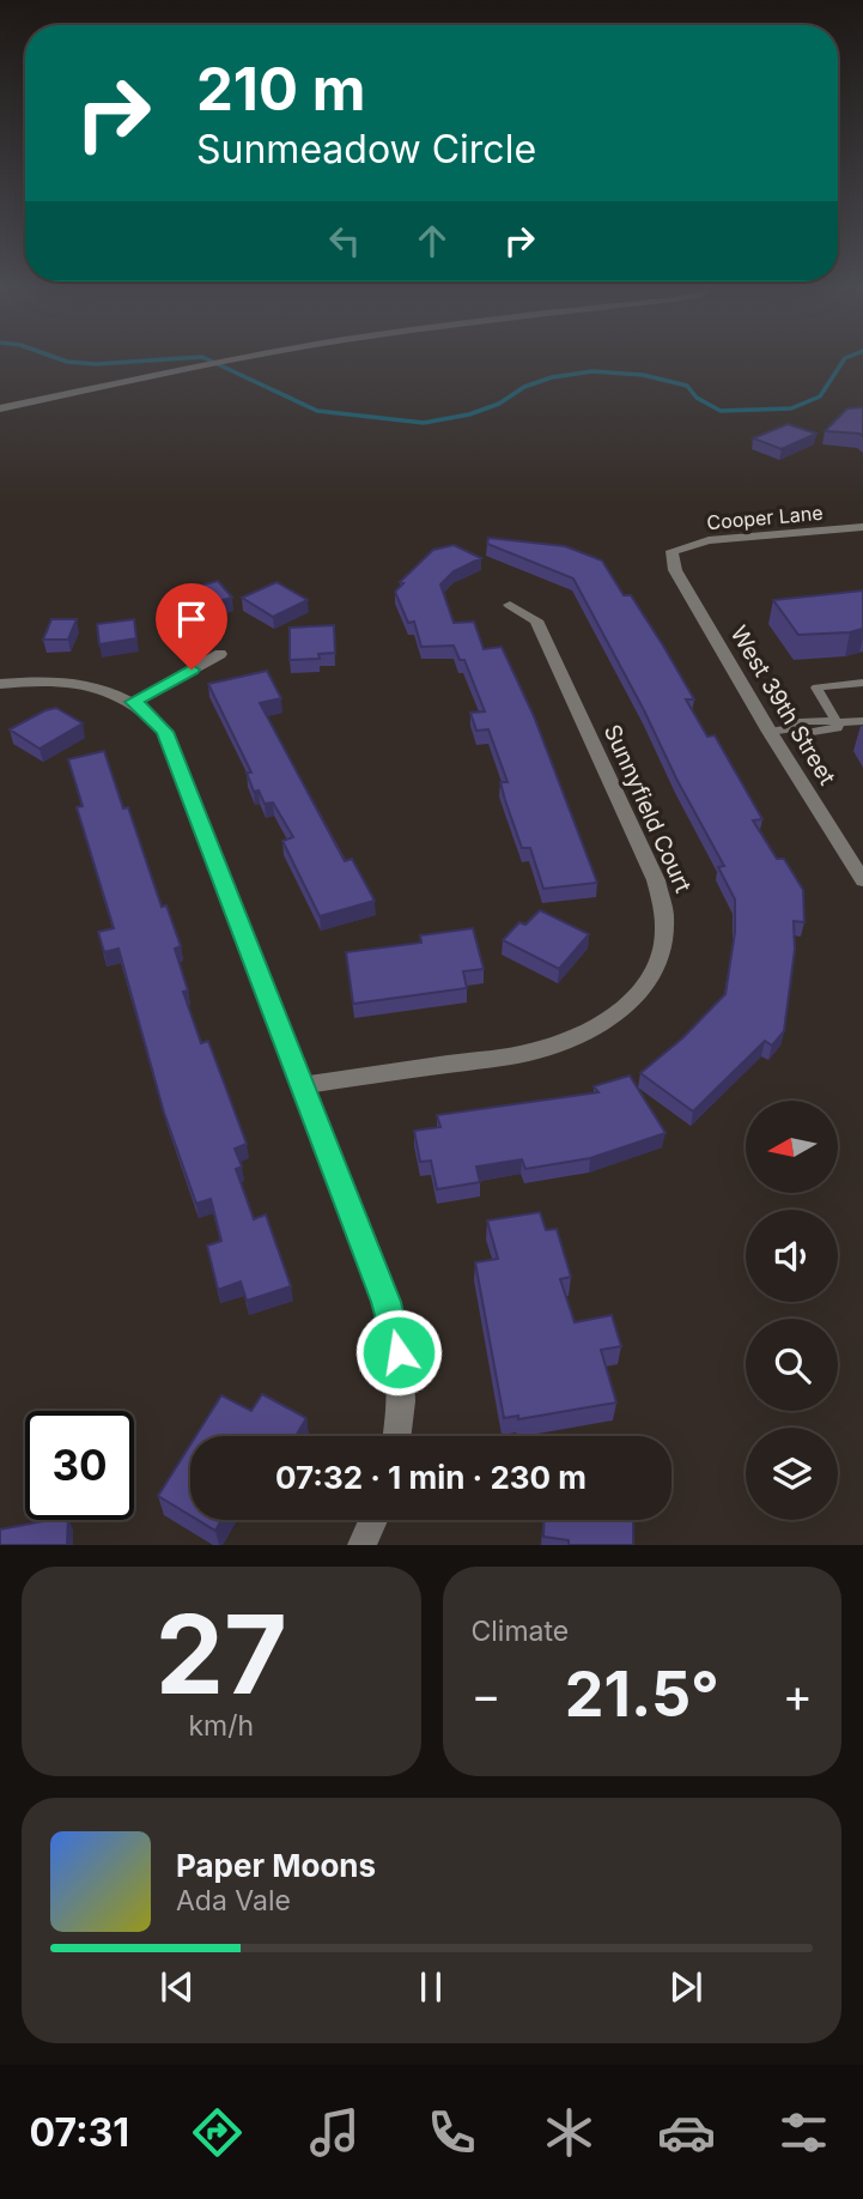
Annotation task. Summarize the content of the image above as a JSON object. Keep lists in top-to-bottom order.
{
  "streets": {
    "street": ["Cooper Lane", "West 39th Street", "Sunnyfield Court"]
  },
  "crossings": [
    ["Cooper Lane", "West 39th Street"]
  ],
  "north": "left",
  "page": {
    "turn": ["210 m", "Sunmeadow Circle"],
    "limit": "30",
    "trip": "07:32 · 1 min · 230 m",
    "tile": [
      ["27", "km/h"],
      "Climate"
    ],
    "heat": ["−", "21.5°", "+"],
    "song": ["Paper Moons", "Ada Vale"],
    "tabs": "07:31"
  }
}
